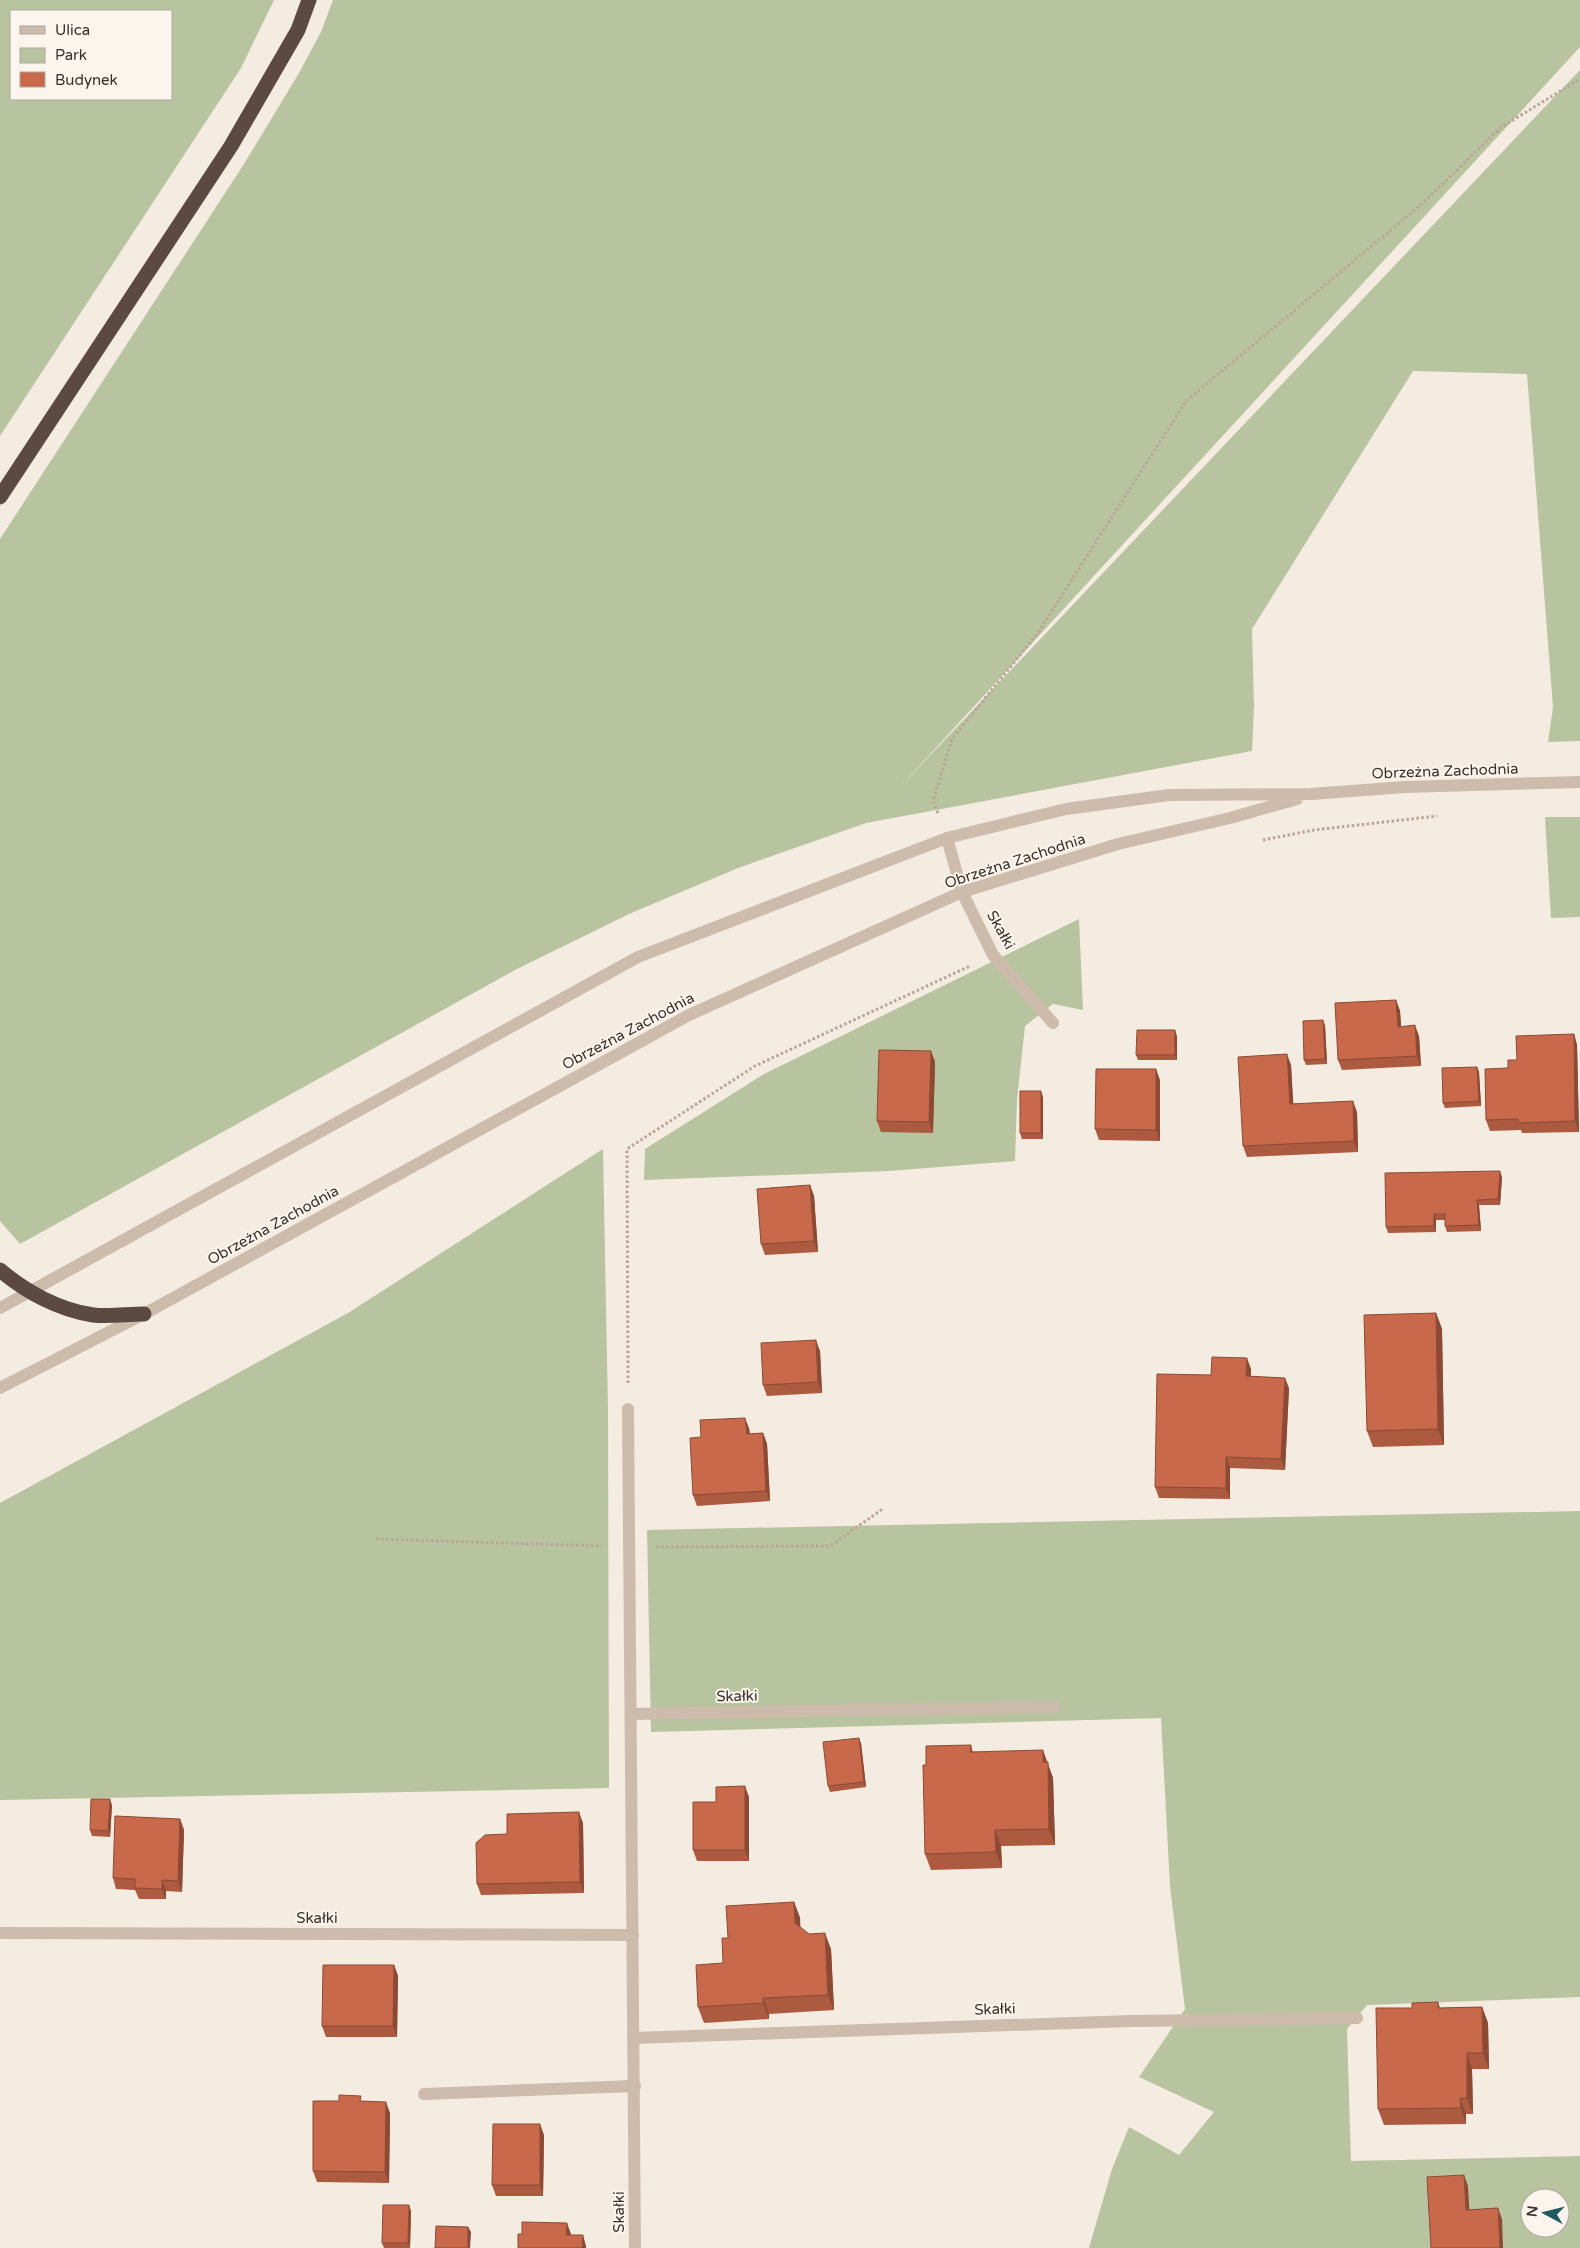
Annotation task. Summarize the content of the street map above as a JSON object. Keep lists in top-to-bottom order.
{
  "streets": {
    "street": ["Obrzeżna Zachodnia", "Skałki"]
  },
  "crossings": [
    ["Obrzeżna Zachodnia", "Skałki"]
  ],
  "legend": ["Ulica", "Park", "Budynek"],
  "north": "left"
}
